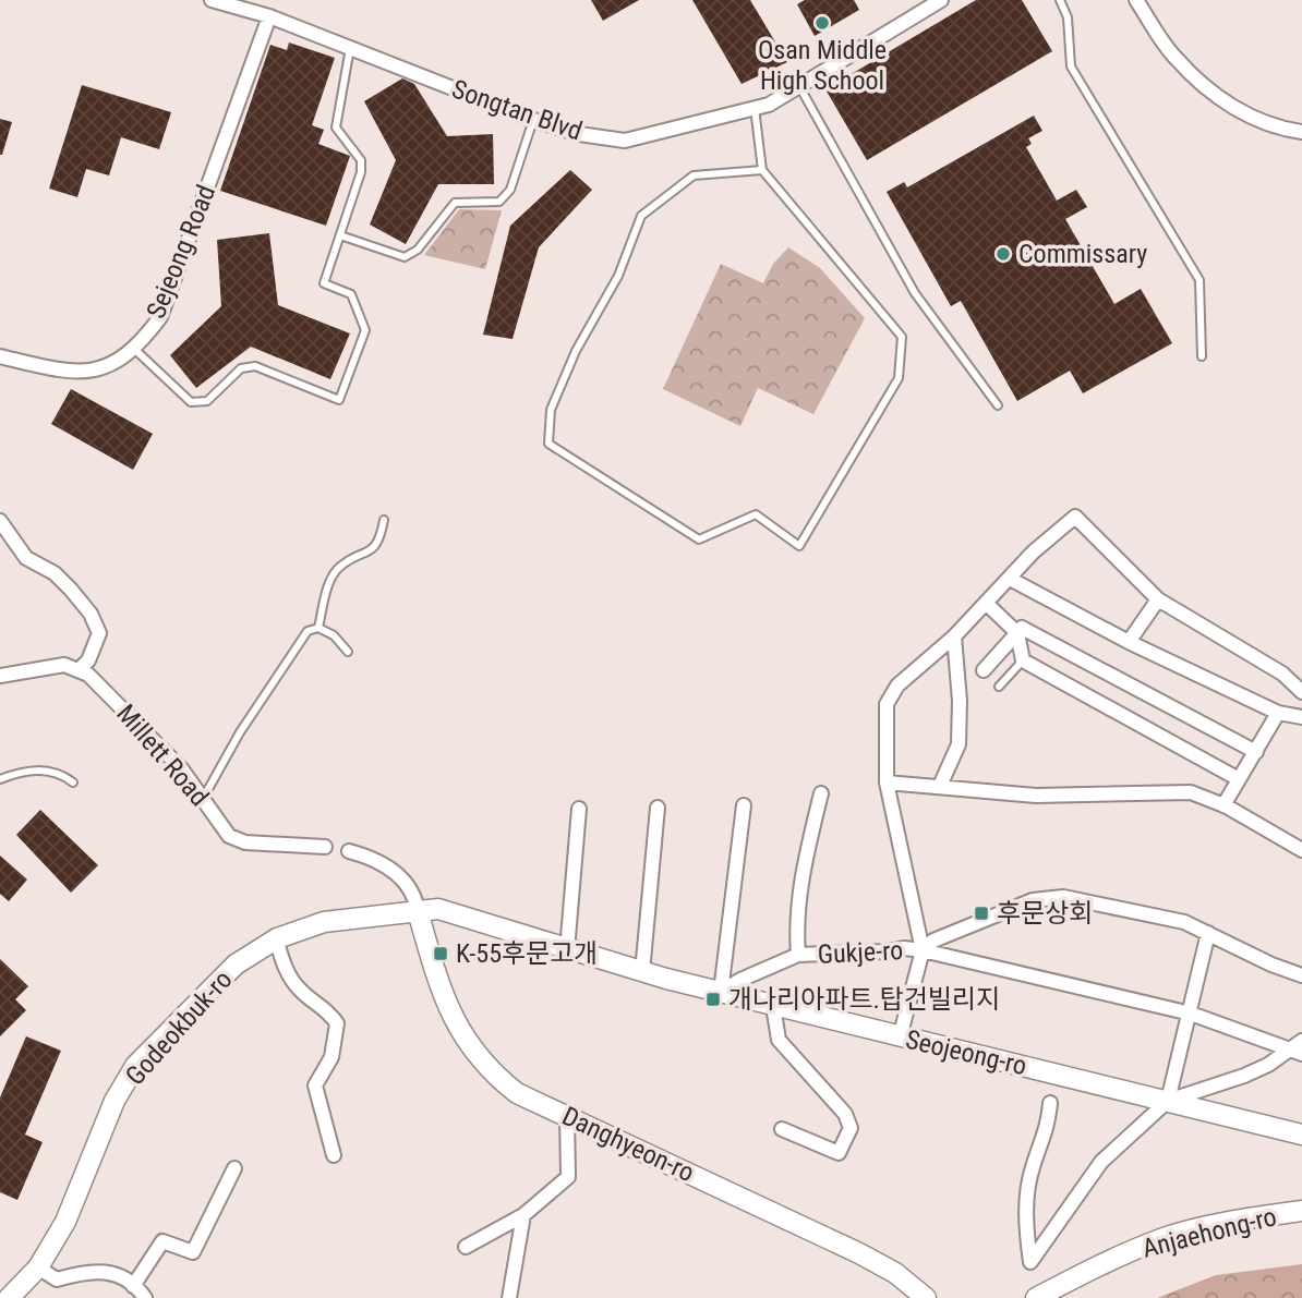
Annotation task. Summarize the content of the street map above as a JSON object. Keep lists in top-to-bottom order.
{
  "streets": {
    "street": [
      "Songtan Blvd",
      "Sejeong Road",
      "Millett Road",
      "Gukje-ro",
      "Godeokbuk-ro",
      "Seojeong-ro",
      "Danghyeon-ro",
      "Anjaehong-ro"
    ]
  },
  "crossings": [
    ["Songtan Blvd", "Sejeong Road"],
    ["Gukje-ro", "Seojeong-ro"],
    ["Godeokbuk-ro", "Seojeong-ro"],
    ["Godeokbuk-ro", "Danghyeon-ro"],
    ["Seojeong-ro", "Danghyeon-ro"]
  ],
  "places": {
    "other": ["Osan Middle High School", "Commissary"],
    "transit": ["후문상회", "K-55후문고개", "개나리아파트.탑건빌리지"]
  }
}
